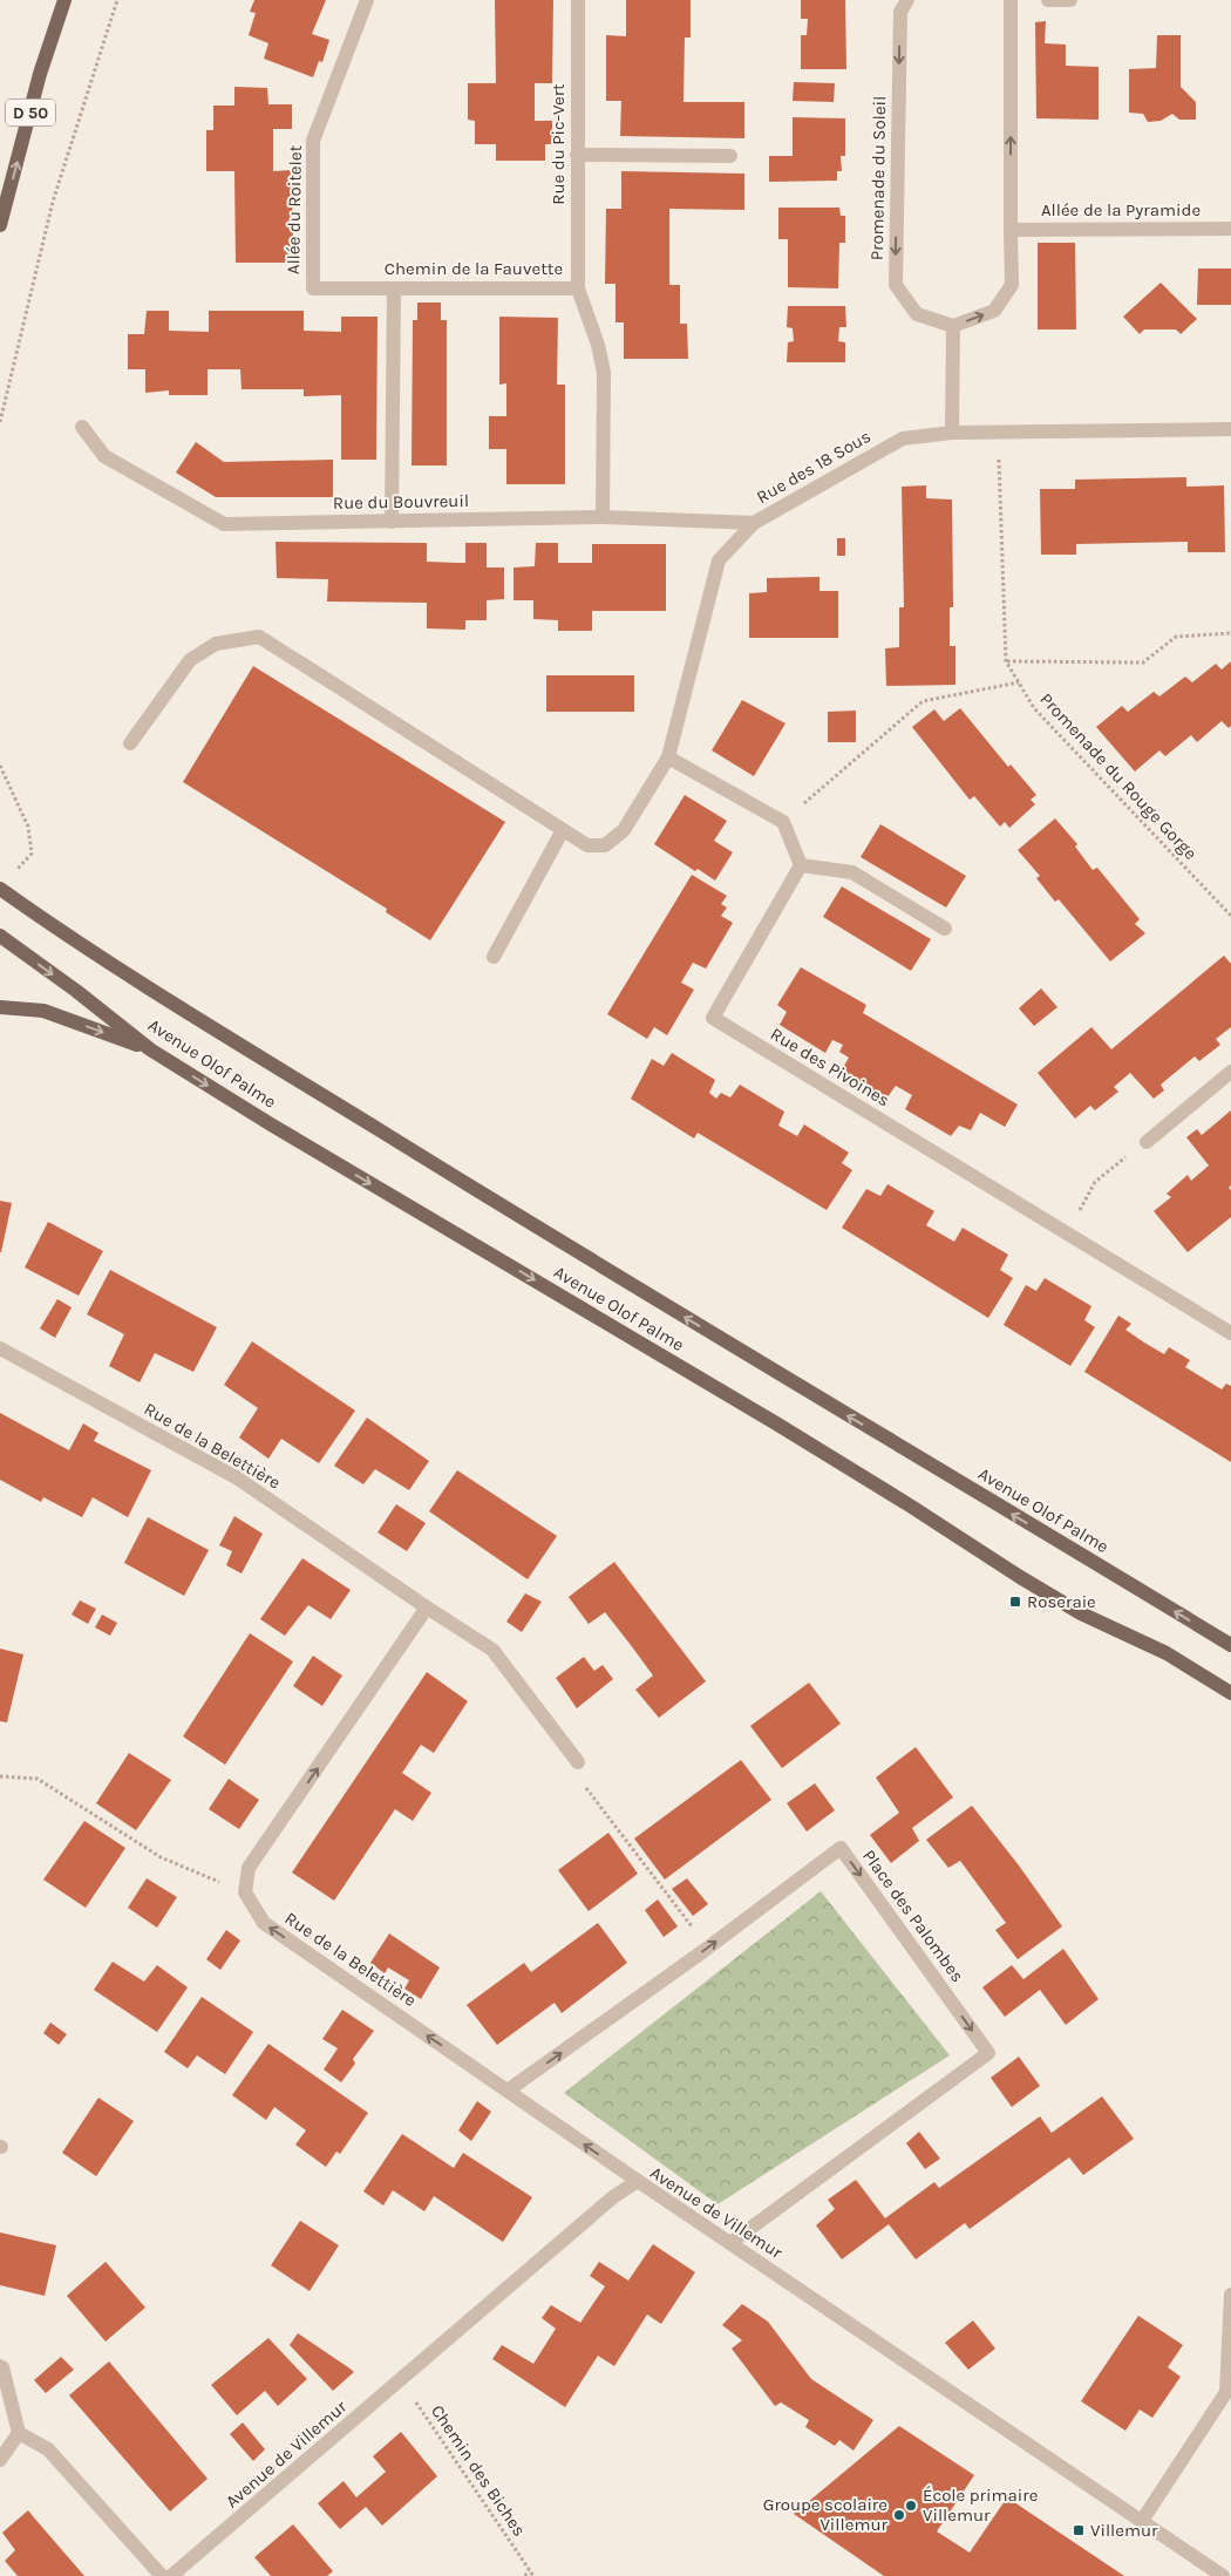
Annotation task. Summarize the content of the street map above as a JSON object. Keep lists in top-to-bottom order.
{
  "streets": {
    "main road": ["D 50", "Avenue Olof Palme"],
    "street": [
      "Rue du Pic-Vert",
      "Promenade du Soleil",
      "Allée du Roitelet",
      "Allée de la Pyramide",
      "Chemin de la Fauvette",
      "Rue des 18 Sous",
      "Rue du Bouvreuil",
      "Rue des Pivoines",
      "Rue de la Belettière",
      "Place des Palombes",
      "Avenue de Villemur"
    ],
    "path": ["Promenade du Rouge Gorge", "Chemin des Biches"]
  },
  "crossings": [
    ["Rue du Pic-Vert", "Chemin de la Fauvette"],
    ["Allée du Roitelet", "Chemin de la Fauvette"],
    ["Chemin de la Fauvette", "Rue du Bouvreuil"],
    ["Rue des 18 Sous", "Rue du Bouvreuil"],
    ["Rue des 18 Sous", "Promenade du Rouge Gorge"],
    ["Rue de la Belettière", "Place des Palombes"],
    ["Rue de la Belettière", "Avenue de Villemur"],
    ["Place des Palombes", "Avenue de Villemur"],
    ["Avenue de Villemur", "Chemin des Biches"]
  ],
  "one_way": ["Rue de la Belettière"],
  "places": {
    "transit": ["Roseraie", "Villemur"],
    "other": ["École primaire Villemur", "Groupe scolaire Villemur"]
  }
}
